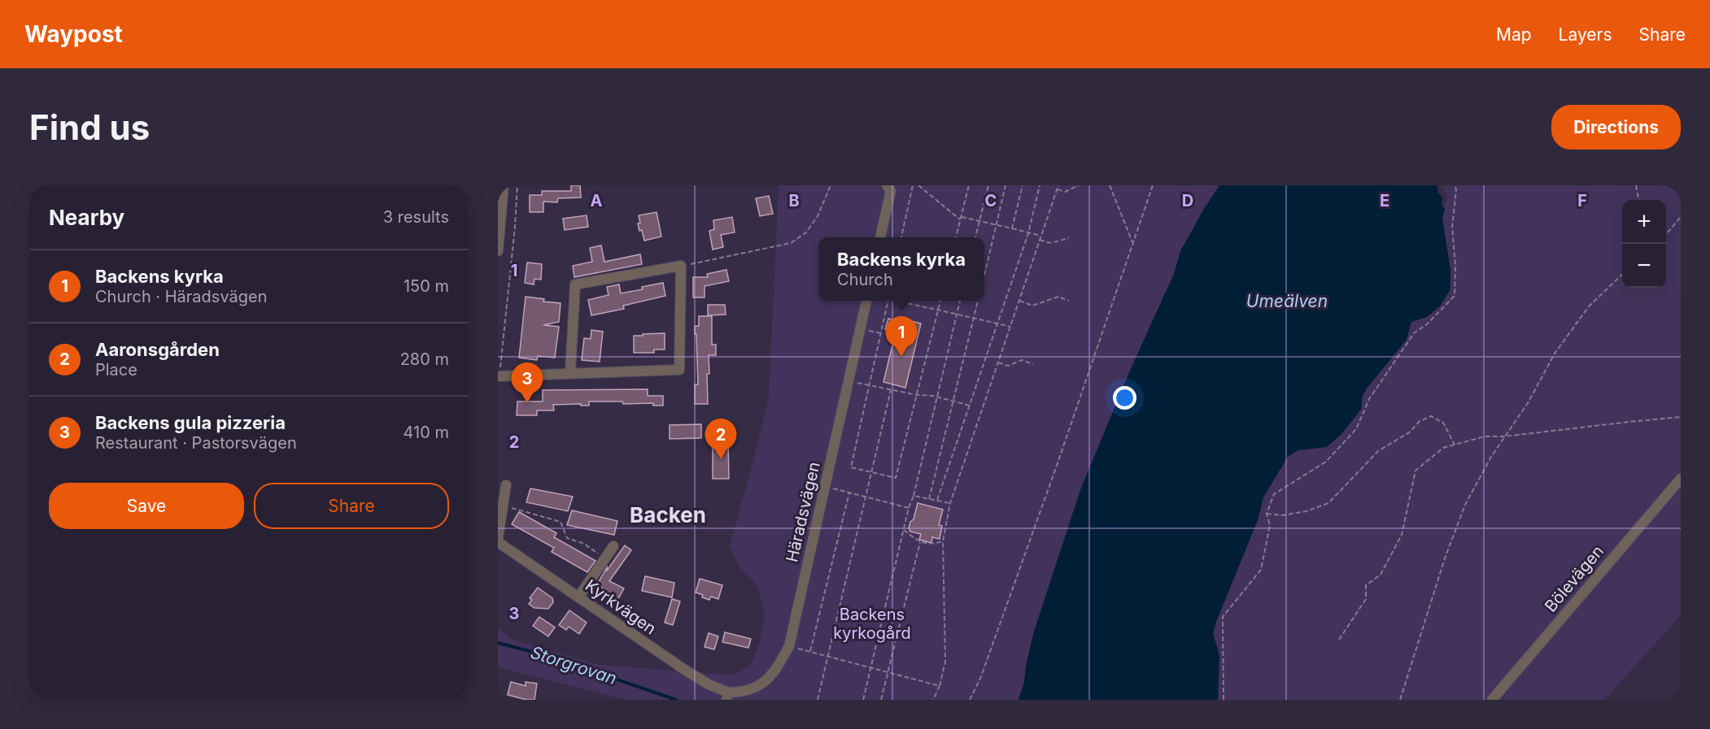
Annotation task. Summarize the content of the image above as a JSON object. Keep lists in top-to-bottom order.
{
  "streets": {
    "street": ["Häradsvägen", "Bölevägen", "Kyrkvägen"]
  },
  "crossings": [
    ["Häradsvägen", "Kyrkvägen"]
  ],
  "districts": ["Backen"],
  "water": ["Umeälven", "Storgrovan"],
  "parks": ["Backens kyrkogård"],
  "page": {
    "header": "Waypost",
    "nav": ["Map", "Layers", "Share"],
    "buttons": [
      "Directions",
      ["Save", "Share"]
    ],
    "title": "Find us",
    "heading": ["Nearby", "3 results"],
    "map_buttons": ["+", "−"],
    "popup": ["Backens kyrka", "Church"],
    "list": [
      {
        "mark": "1",
        "name": "Backens kyrka",
        "note": "Church · Häradsvägen",
        "value": "150 m"
      },
      {
        "mark": "2",
        "name": "Aaronsgården",
        "note": "Place",
        "value": "280 m"
      },
      {
        "mark": "3",
        "name": "Backens gula pizzeria",
        "note": "Restaurant · Pastorsvägen",
        "value": "410 m"
      }
    ],
    "pins": ["1", "3", "2"]
  },
  "grid": {
    "columns": [
      "A",
      "B",
      "C",
      "D",
      "E",
      "F"
    ],
    "rows": ["1", "2", "3"]
  }
}
